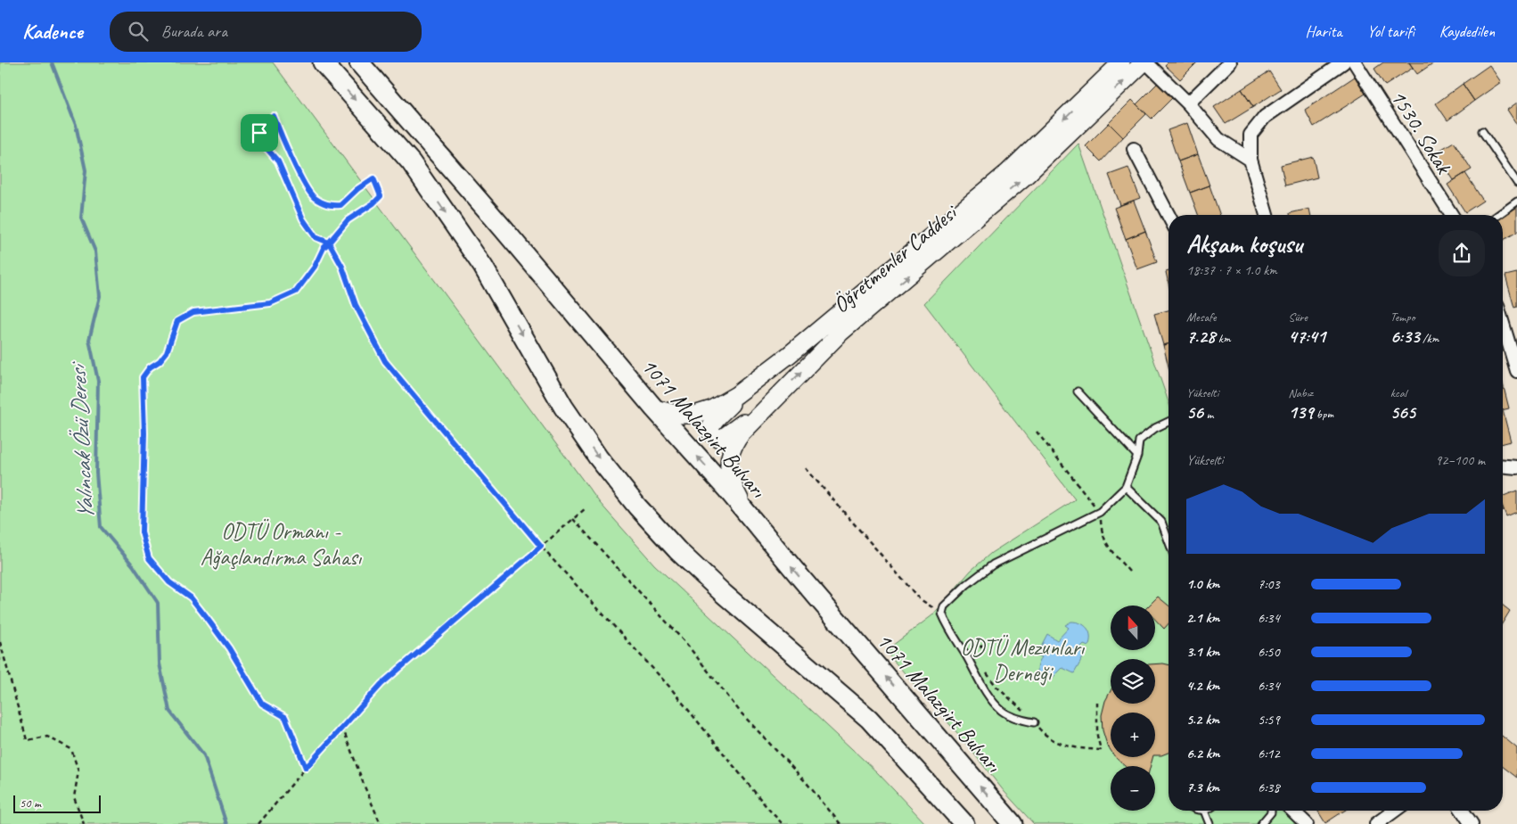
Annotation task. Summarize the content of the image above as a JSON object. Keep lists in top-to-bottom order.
{
  "streets": {
    "main road": ["Öğretmenler Caddesi", "1071 Malazgirt Bulvarı"],
    "street": ["1530. Sokak"]
  },
  "crossings": [
    ["Öğretmenler Caddesi", "1071 Malazgirt Bulvarı"]
  ],
  "water": ["Yalıncak Özü Deresi"],
  "parks": ["ODTÜ Ormanı - Ağaçlandırma Sahası", "ODTÜ Mezunları Derneği"],
  "scale_bar": "50 m",
  "north": "top",
  "page": {
    "header": "Kadence",
    "search": "Burada ara",
    "nav": ["Harita", "Yol tarifi", "Kaydedilen"],
    "heading": ["Akşam koşusu", "18:37 · 7 × 1.0 km"],
    "stats": [
      ["Mesafe", "7.28 km"],
      ["Süre", "47:41"],
      ["Tempo", "6:33 /km"],
      ["Yükselti", "56 m"],
      ["Nabız", "139 bpm"],
      ["kcal", "565"]
    ],
    "chart": ["Yükselti", "92–100 m"],
    "list": [
      {
        "name": "1.0 km",
        "note": "7:03"
      },
      {
        "name": "2.1 km",
        "note": "6:34"
      },
      {
        "name": "3.1 km",
        "note": "6:50"
      },
      {
        "name": "4.2 km",
        "note": "6:34"
      },
      {
        "name": "5.2 km",
        "note": "5:59"
      },
      {
        "name": "6.2 km",
        "note": "6:12"
      },
      {
        "name": "7.3 km",
        "note": "6:38"
      }
    ],
    "map_buttons": ["+", "−"],
    "scale": "50 m"
  }
}
